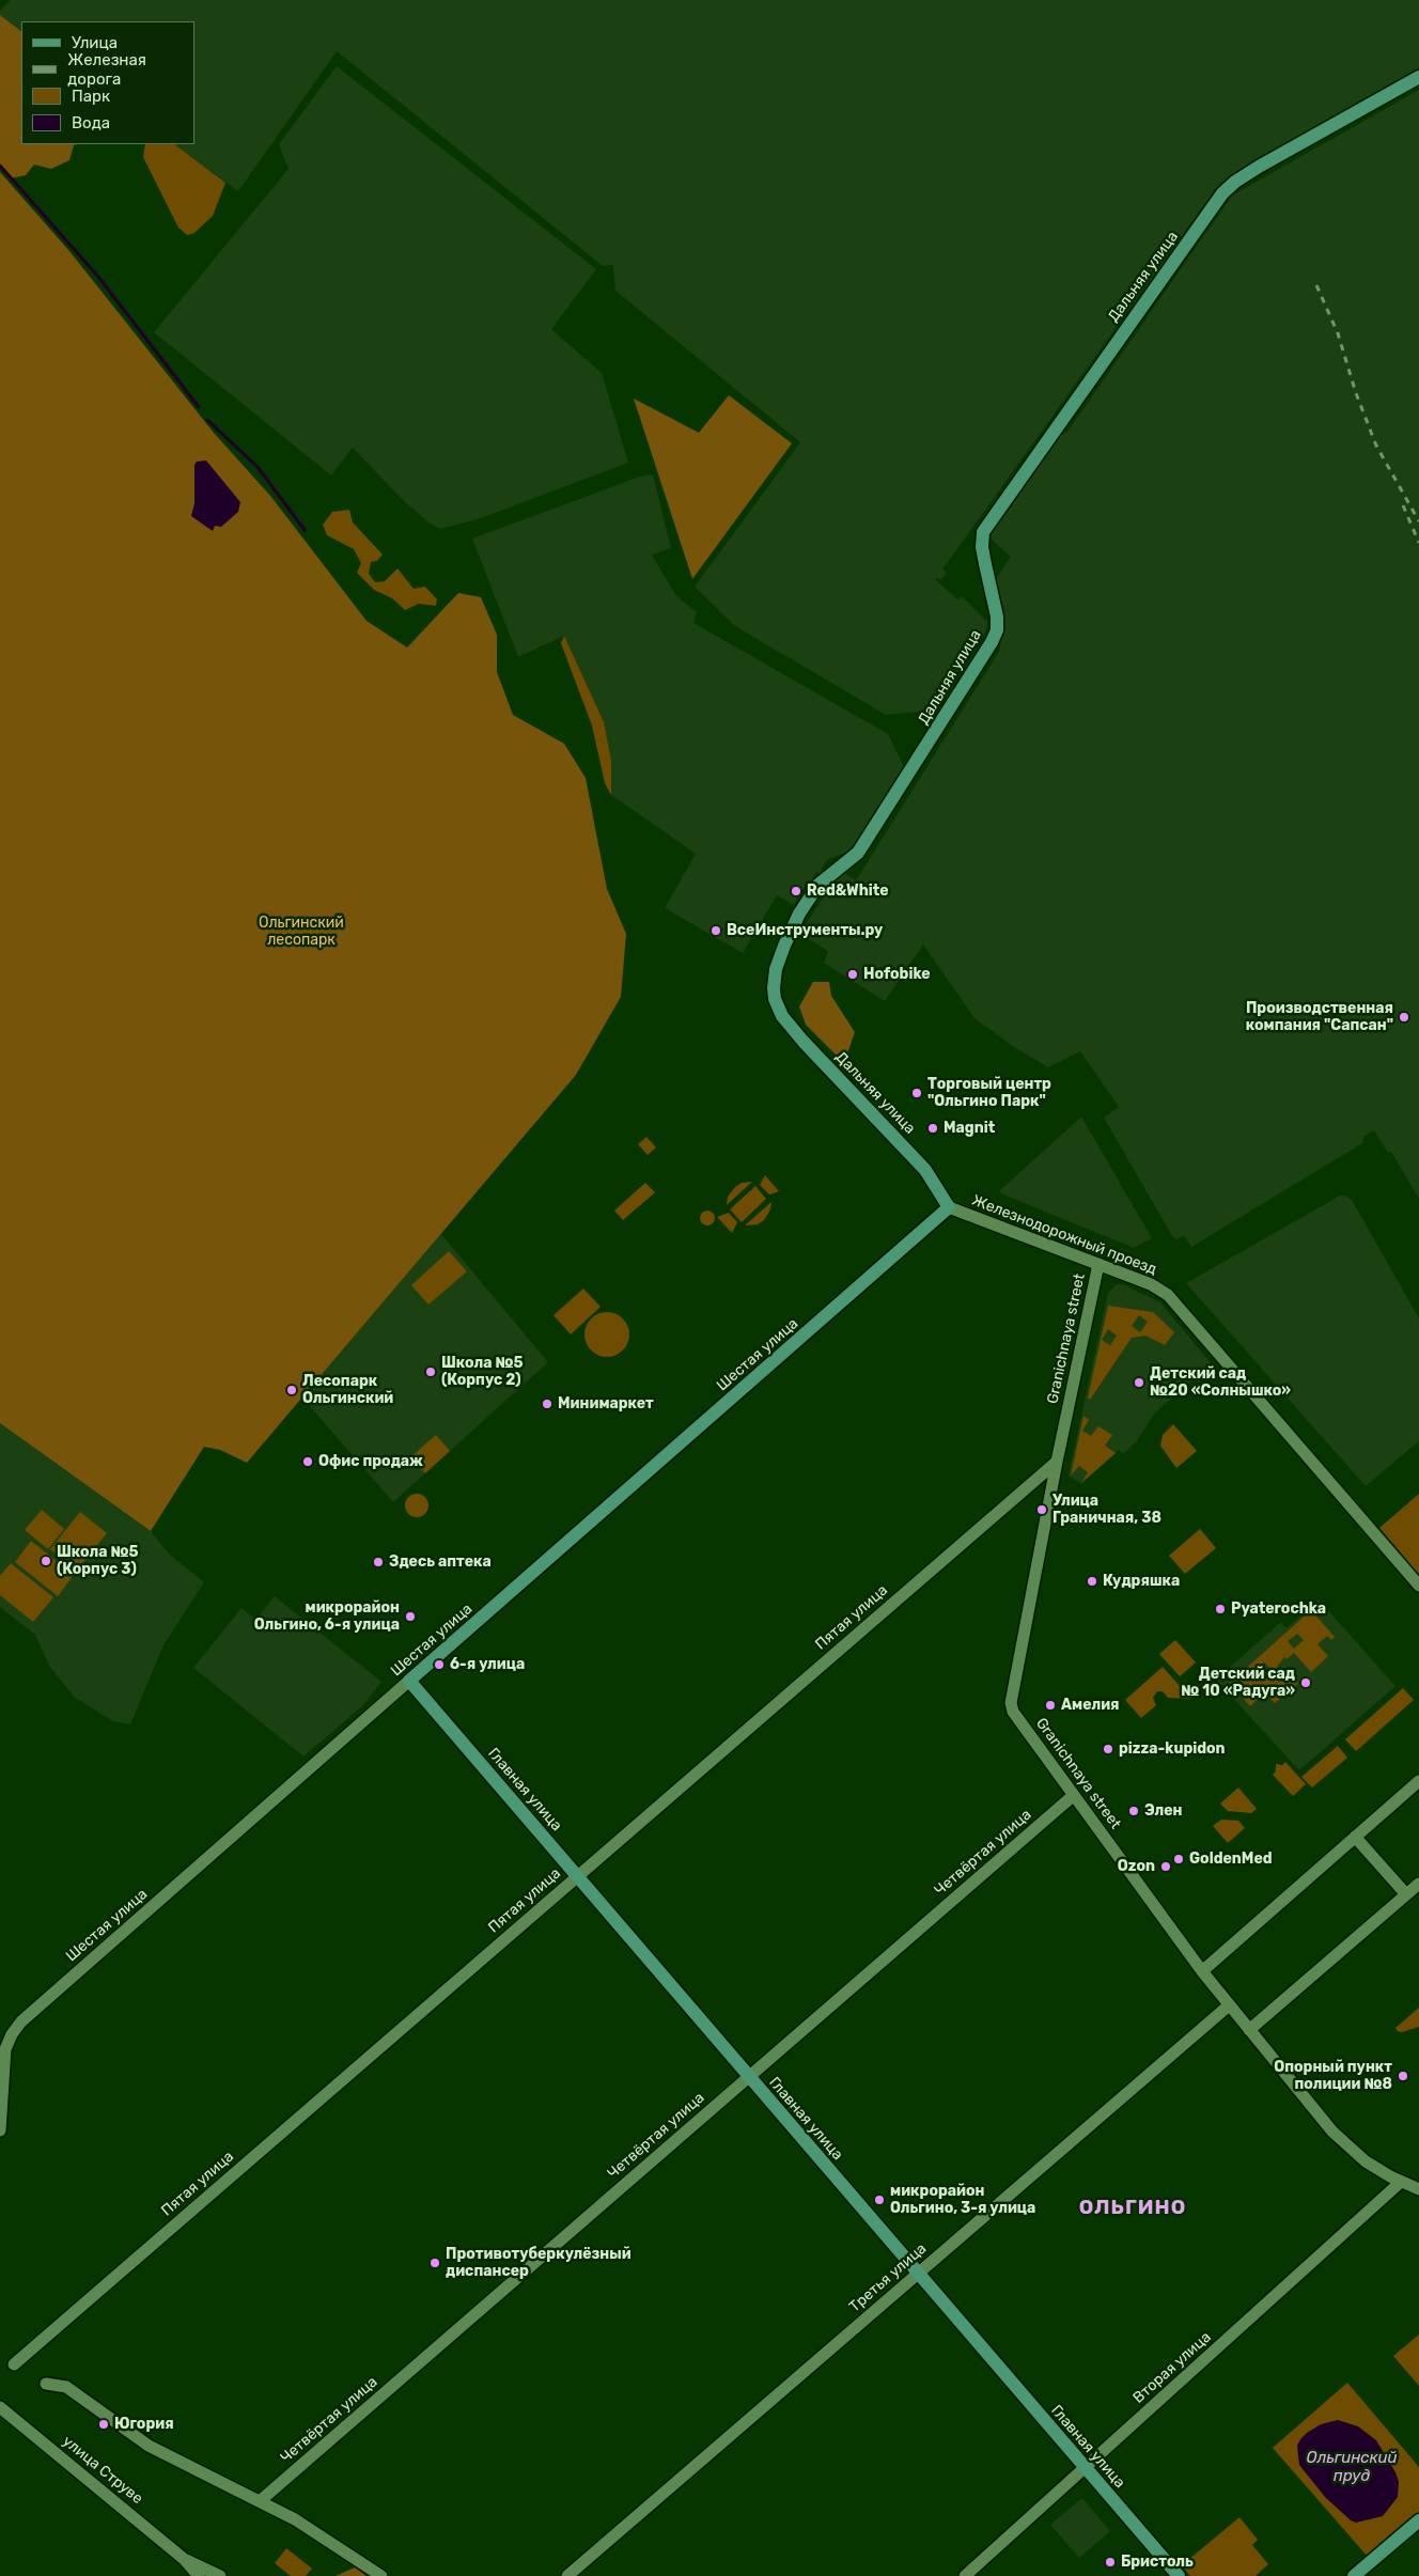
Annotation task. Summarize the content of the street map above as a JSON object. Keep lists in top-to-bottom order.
{
  "streets": {
    "street": [
      "Дальняя улица",
      "Железнодорожный проезд",
      "Granichnaya street",
      "Шестая улица",
      "Пятая улица",
      "Главная улица",
      "Четвёртая улица",
      "Третья улица",
      "Вторая улица",
      "улица Струве"
    ]
  },
  "crossings": [
    ["Дальняя улица", "Железнодорожный проезд"],
    ["Дальняя улица", "Шестая улица"],
    ["Железнодорожный проезд", "Granichnaya street"],
    ["Железнодорожный проезд", "Шестая улица"],
    ["Granichnaya street", "Пятая улица"],
    ["Granichnaya street", "Четвёртая улица"],
    ["Granichnaya street", "Третья улица"],
    ["Granichnaya street", "Вторая улица"],
    ["Шестая улица", "Главная улица"],
    ["Пятая улица", "Главная улица"],
    ["Главная улица", "Четвёртая улица"],
    ["Главная улица", "Третья улица"],
    ["Главная улица", "Вторая улица"]
  ],
  "districts": ["ОЛЬГИНО"],
  "water": ["Ольгинский пруд"],
  "parks": ["Ольгинский лесопарк"],
  "places": [
    "Red&White",
    "ВсеИнструменты.ру",
    "Hofobike",
    "Производственная компания \"Сапсан\"",
    "Торговый центр \"Ольгино Парк\"",
    "Magnit",
    "Школа №5 (Корпус 2)",
    "Детский сад №20 «Солнышко»",
    "Лесопарк Ольгинский",
    "Минимаркет",
    "Офис продаж",
    "Улица Граничная, 38",
    "Школа №5 (Корпус 3)",
    "Здесь аптека",
    "Кудряшка",
    "Pyaterochka",
    "микрорайон Ольгино, 6-я улица",
    "6-я улица",
    "Детский сад № 10 «Радуга»",
    "Амелия",
    "pizza-kupidon",
    "Элен",
    "GoldenMed",
    "Ozon",
    "Опорный пункт полиции №8",
    "микрорайон Ольгино, 3-я улица",
    "Противотуберкулёзный диспансер",
    "Югория",
    "Бристоль"
  ],
  "legend": [
    "Улица",
    "Железная дорога",
    "Парк",
    "Вода"
  ]
}
